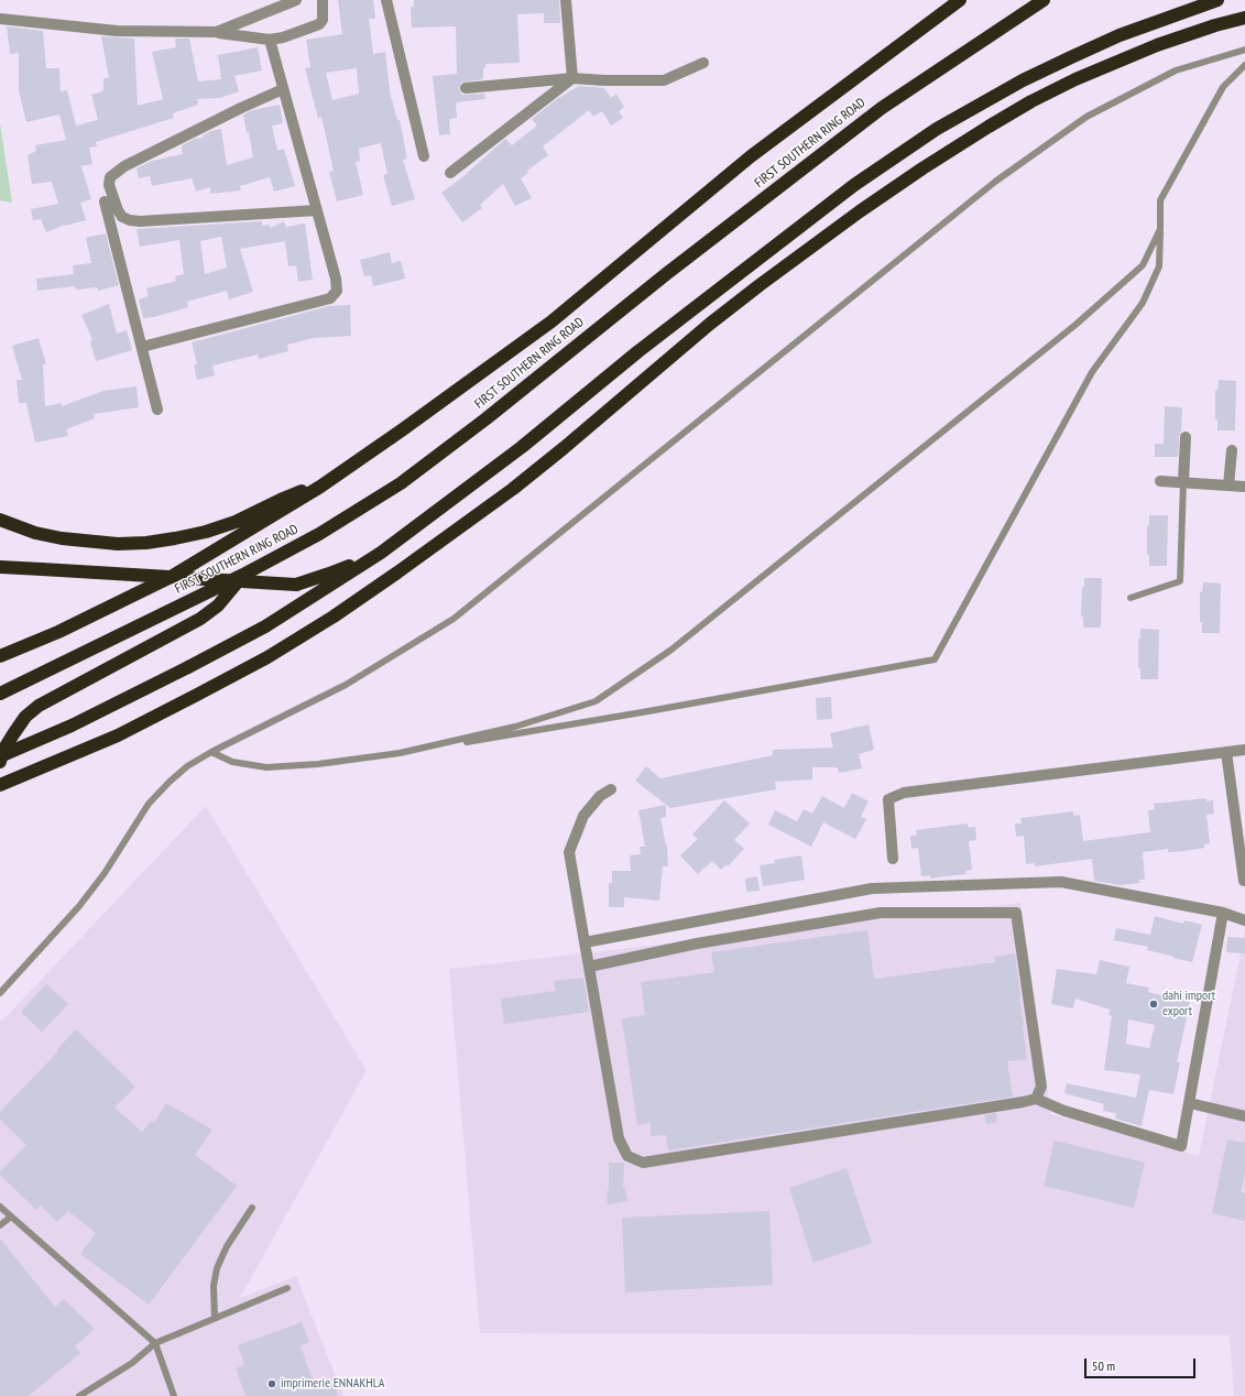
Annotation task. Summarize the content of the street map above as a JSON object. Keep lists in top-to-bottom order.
{
  "streets": {
    "highway": ["FIRST SOUTHERN RING ROAD"]
  },
  "places": ["dahi import export", "imprimerie ENNAKHLA"],
  "scale_bar": "50 m"
}
